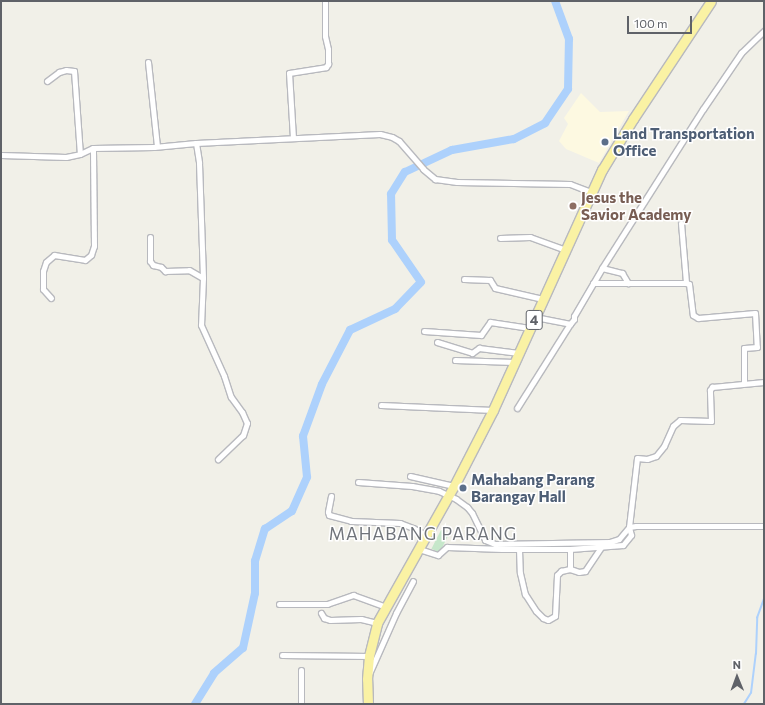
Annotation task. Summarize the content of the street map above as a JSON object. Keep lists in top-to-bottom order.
{
  "streets": {
    "highway": ["4"]
  },
  "districts": ["MAHABANG PARANG"],
  "places": ["Land Transportation Office", "Jesus the Savior Academy", "Mahabang Parang Barangay Hall"],
  "scale_bar": "100 m",
  "north": "top"
}
